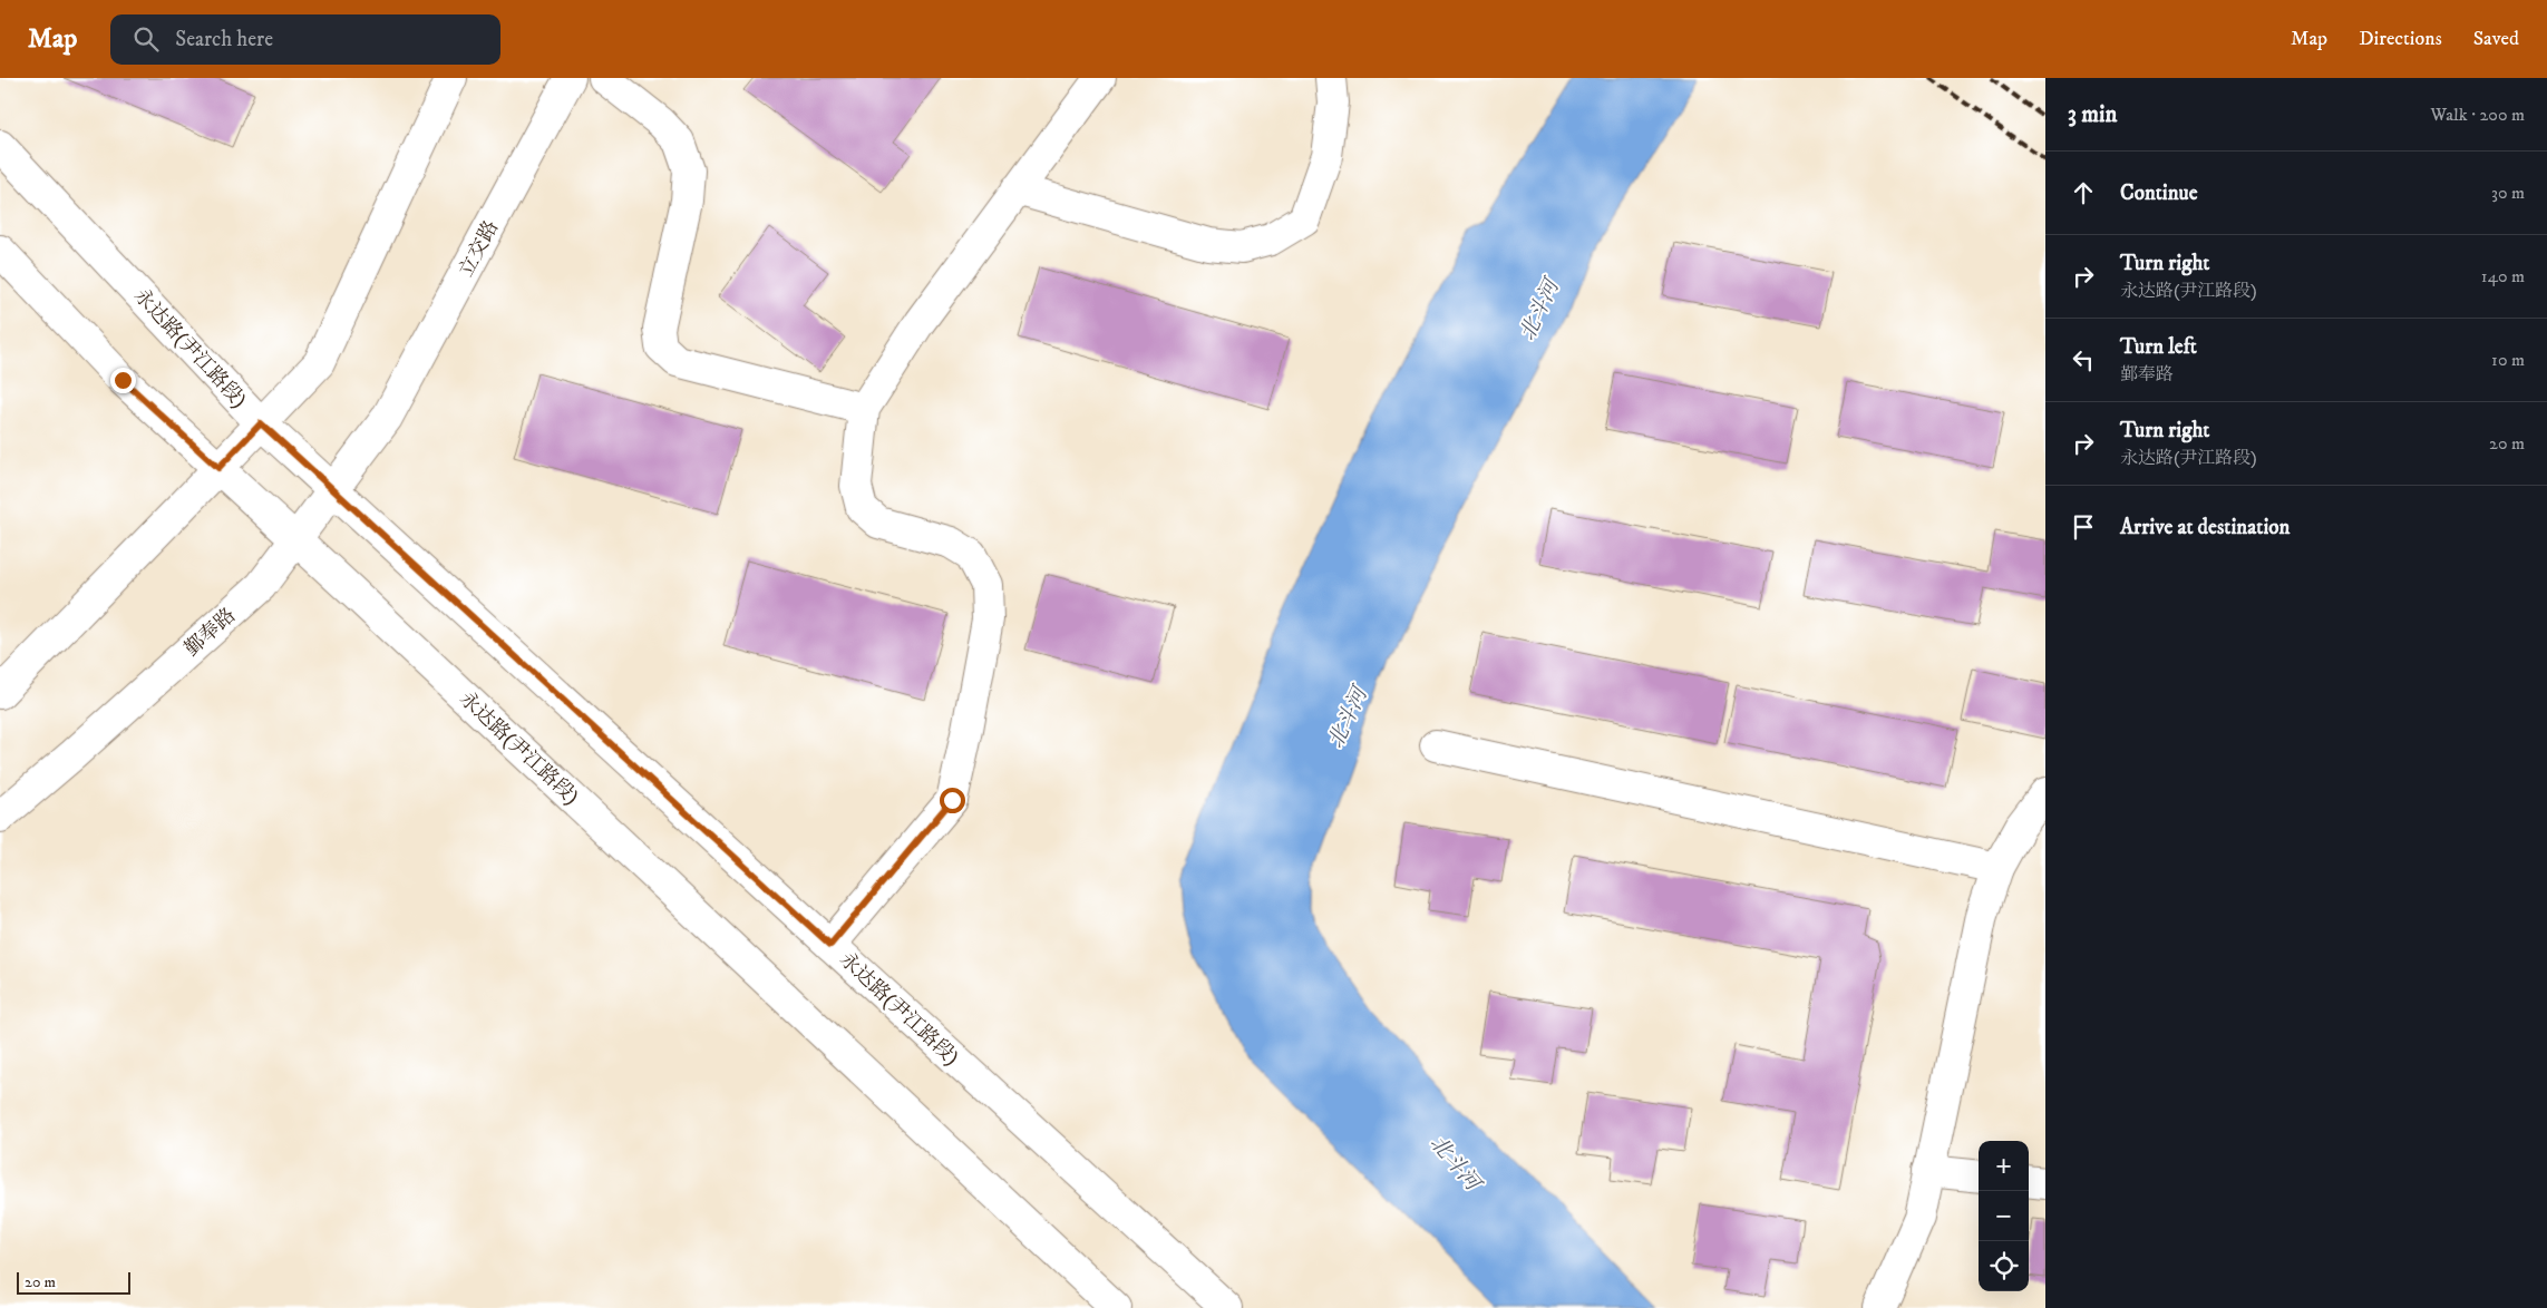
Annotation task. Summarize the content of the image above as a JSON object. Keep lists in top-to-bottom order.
{
  "streets": {
    "main road": ["立交路", "永达路(尹江路段)", "鄞奉路"]
  },
  "crossings": [
    ["立交路", "鄞奉路"],
    ["永达路(尹江路段)", "鄞奉路"]
  ],
  "water": ["北斗河"],
  "scale_bar": "20 m",
  "page": {
    "header": "Map",
    "search": "Search here",
    "nav": ["Map", "Directions", "Saved"],
    "heading": ["3 min", "Walk · 200 m"],
    "list": [
      ["Continue", "30 m"],
      ["Turn right", "永达路(尹江路段)", "140 m"],
      ["Turn left", "鄞奉路", "10 m"],
      ["Turn right", "永达路(尹江路段)", "20 m"],
      "Arrive at destination"
    ],
    "map_buttons": ["+", "−"],
    "scale": "20 m"
  }
}
